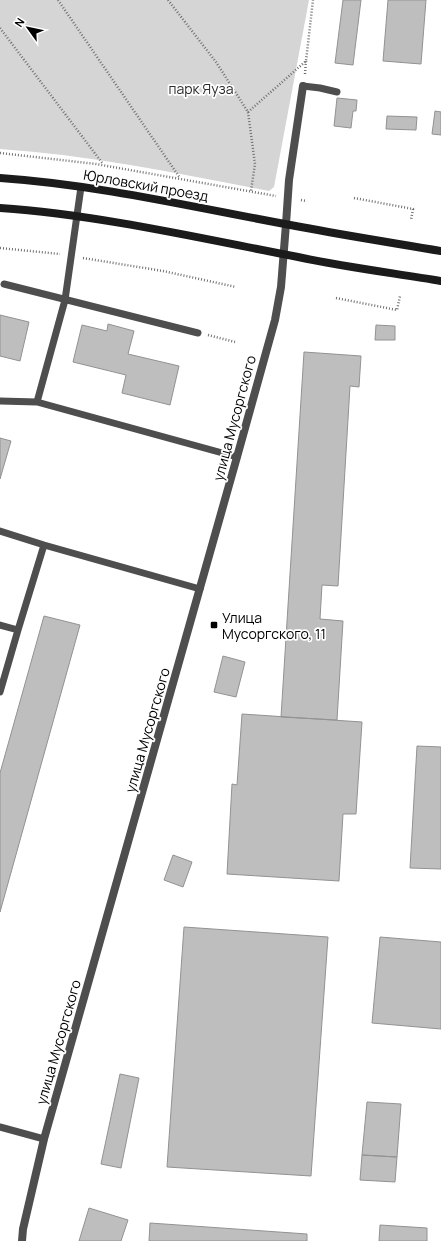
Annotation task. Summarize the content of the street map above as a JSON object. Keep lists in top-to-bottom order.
{
  "streets": {
    "main road": ["Юрловский проезд"],
    "street": ["улица Мусоргского"]
  },
  "crossings": [
    ["Юрловский проезд", "улица Мусоргского"]
  ],
  "parks": ["парк Яуза"],
  "places": {
    "transit": ["Улица Мусоргского, 11"]
  },
  "north": "top left"
}
